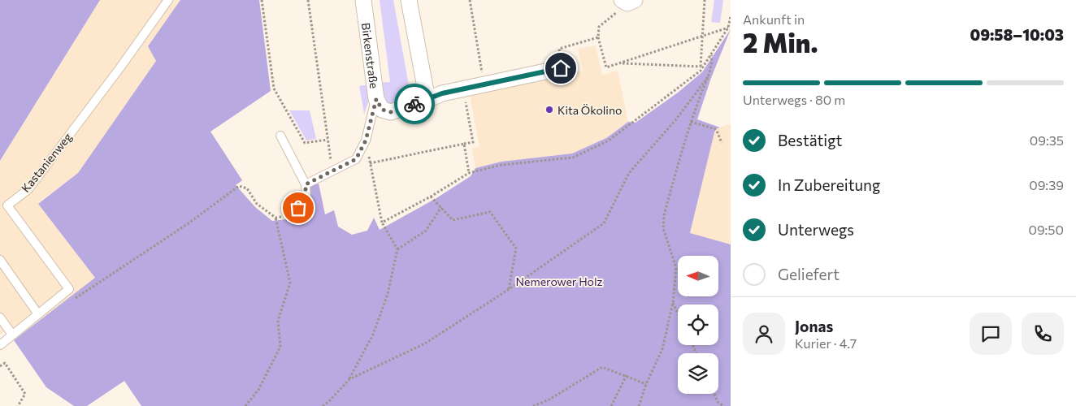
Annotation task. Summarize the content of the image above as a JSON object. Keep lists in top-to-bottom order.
{
  "streets": {
    "street": ["Birkenstraße"],
    "lane": ["Kastanienweg"]
  },
  "parks": ["Nemerower Holz"],
  "places": ["Kita Ökolino"],
  "north": "left",
  "page": {
    "heading": ["2 Min.", "Ankunft in", "09:58–10:03"],
    "panel": ["Jonas", "Kurier · 4.7"],
    "bar": "Unterwegs · 80 m",
    "list": [
      ["Bestätigt", "09:35"],
      ["In Zubereitung", "09:39"],
      ["Unterwegs", "09:50"],
      "Geliefert"
    ]
  }
}
